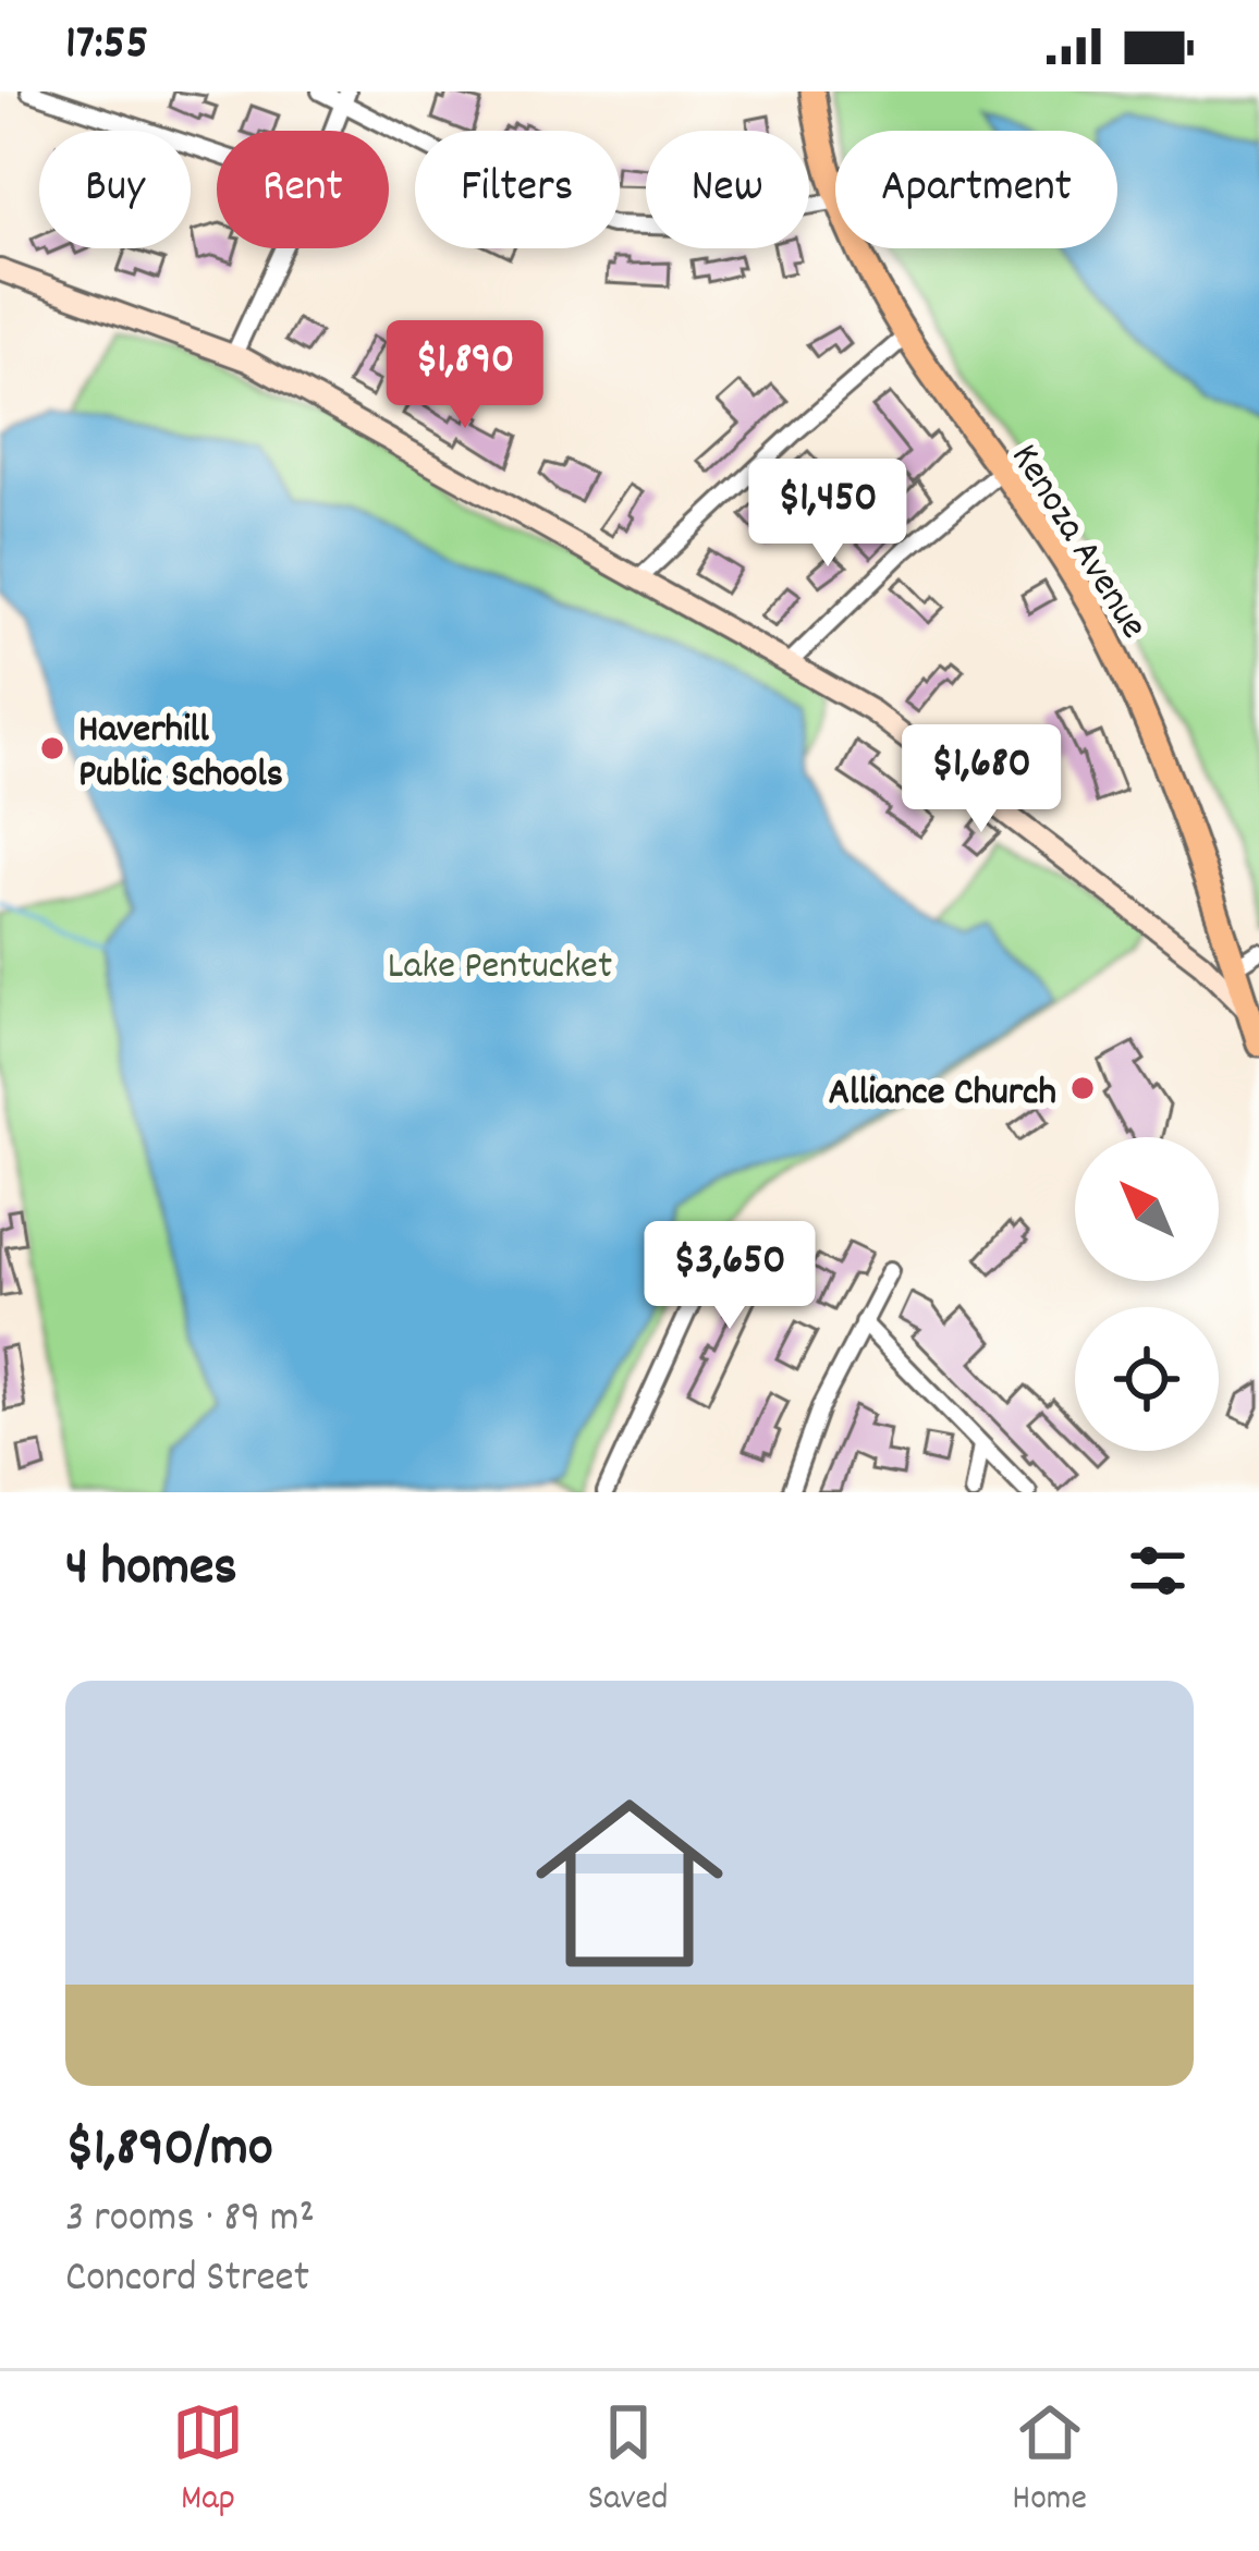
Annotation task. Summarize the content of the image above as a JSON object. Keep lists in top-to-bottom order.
{
  "streets": {
    "main road": ["Kenoza Avenue"]
  },
  "parks": ["Lake Pentucket"],
  "places": ["Haverhill Public Schools", "Alliance Church"],
  "north": "top left",
  "page": {
    "status": "17:55",
    "chip": [
      "Buy",
      "Rent",
      "Filters",
      "New",
      "Apartment"
    ],
    "price": [
      "$1,890",
      "$1,450",
      "$1,680",
      "$3,650"
    ],
    "heading": "4 homes",
    "list": [
      {
        "name": "$1,890/mo",
        "note": "3 rooms · 89 m² · Concord Street"
      }
    ],
    "tabs": ["Map", "Saved", "Home"]
  }
}
